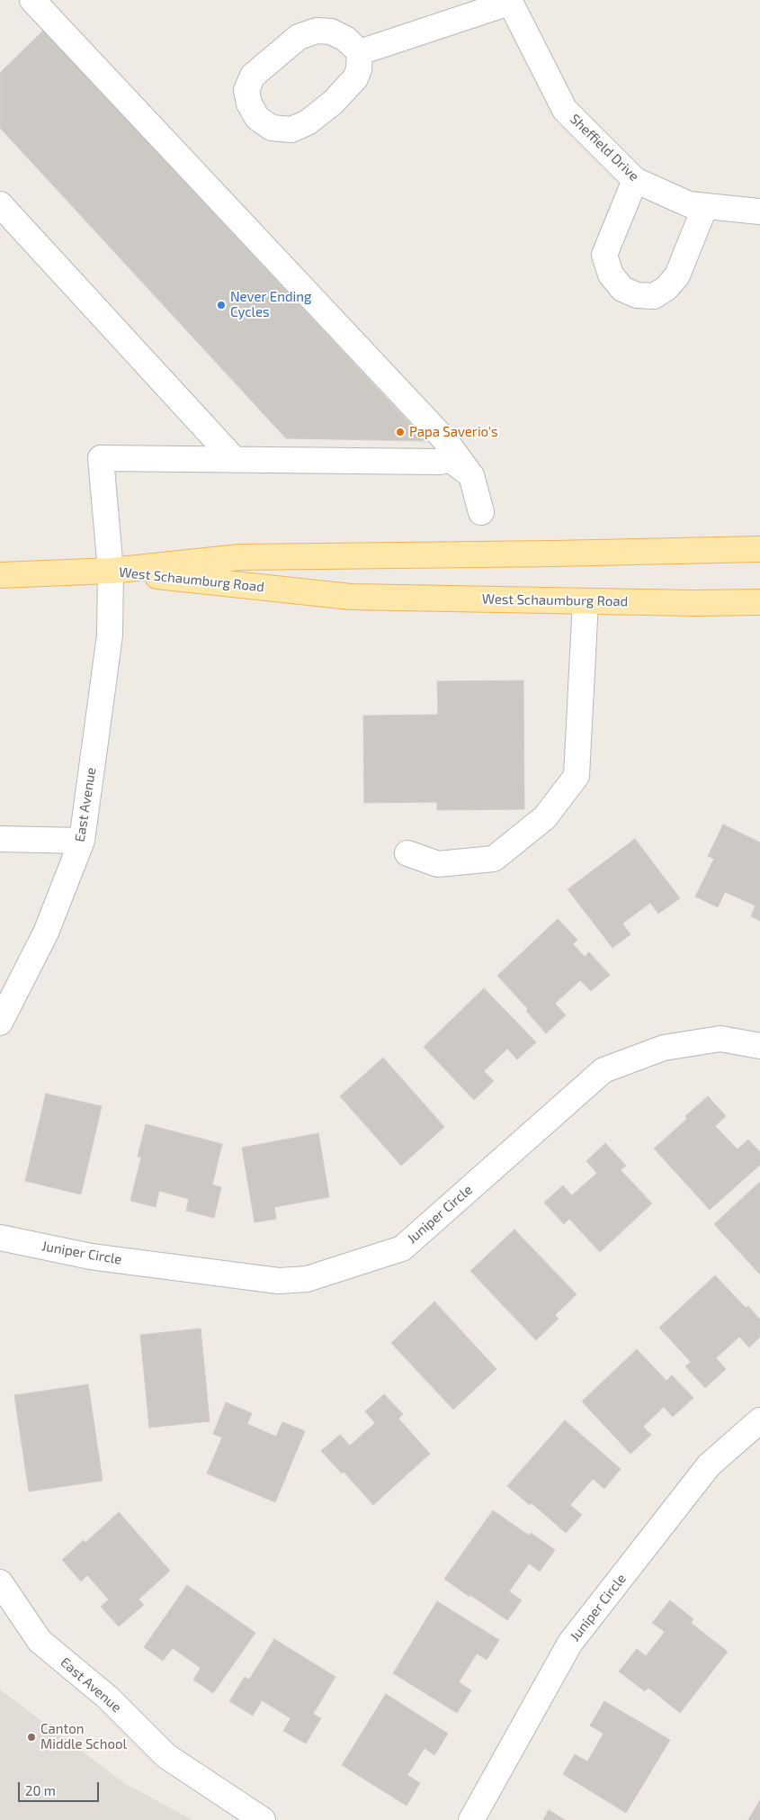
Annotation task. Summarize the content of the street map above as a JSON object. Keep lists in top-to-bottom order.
{
  "streets": {
    "main road": ["West Schaumburg Road"],
    "street": ["Sheffield Drive", "East Avenue", "Juniper Circle"]
  },
  "crossings": [
    ["West Schaumburg Road", "East Avenue"]
  ],
  "places": ["Never Ending Cycles", "Papa Saverio's", "Canton Middle School"],
  "scale_bar": "20 m"
}
